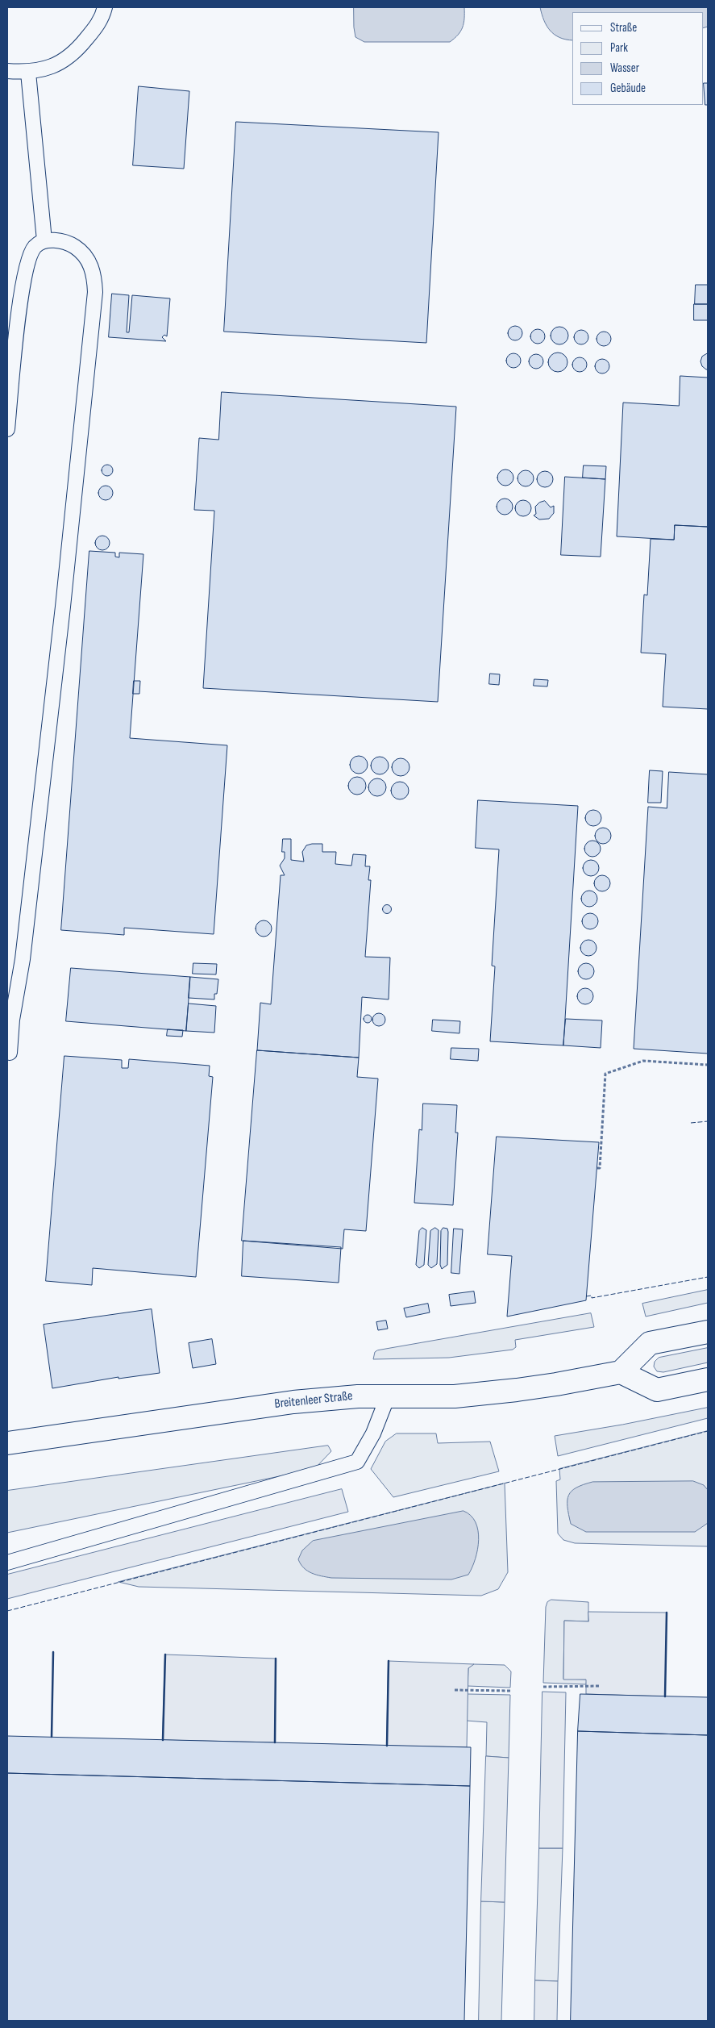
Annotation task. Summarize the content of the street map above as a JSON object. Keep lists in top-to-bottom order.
{
  "streets": {
    "main road": ["Breitenleer Straße"]
  },
  "legend": [
    "Straße",
    "Park",
    "Wasser",
    "Gebäude"
  ]
}
